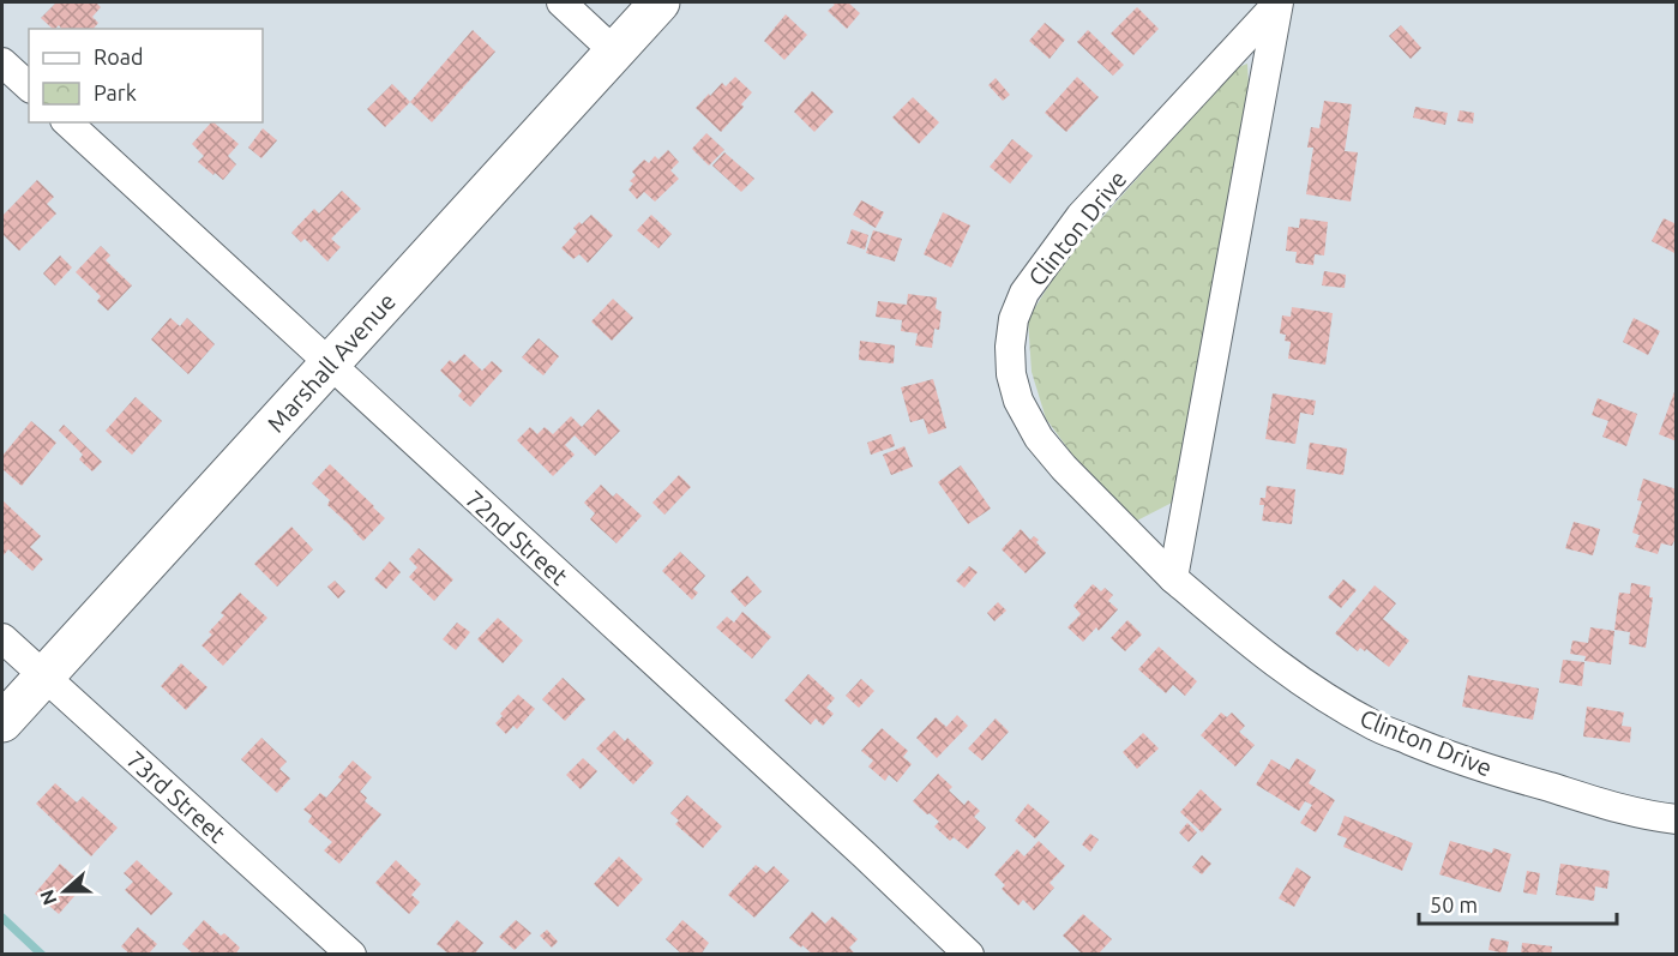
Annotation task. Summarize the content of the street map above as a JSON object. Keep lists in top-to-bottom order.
{
  "streets": {
    "street": [
      "Clinton Drive",
      "Marshall Avenue",
      "72nd Street",
      "73rd Street"
    ]
  },
  "crossings": [
    ["Marshall Avenue", "72nd Street"],
    ["Marshall Avenue", "73rd Street"]
  ],
  "legend": ["Road", "Park"],
  "scale_bar": "50 m",
  "north": "left"
}
